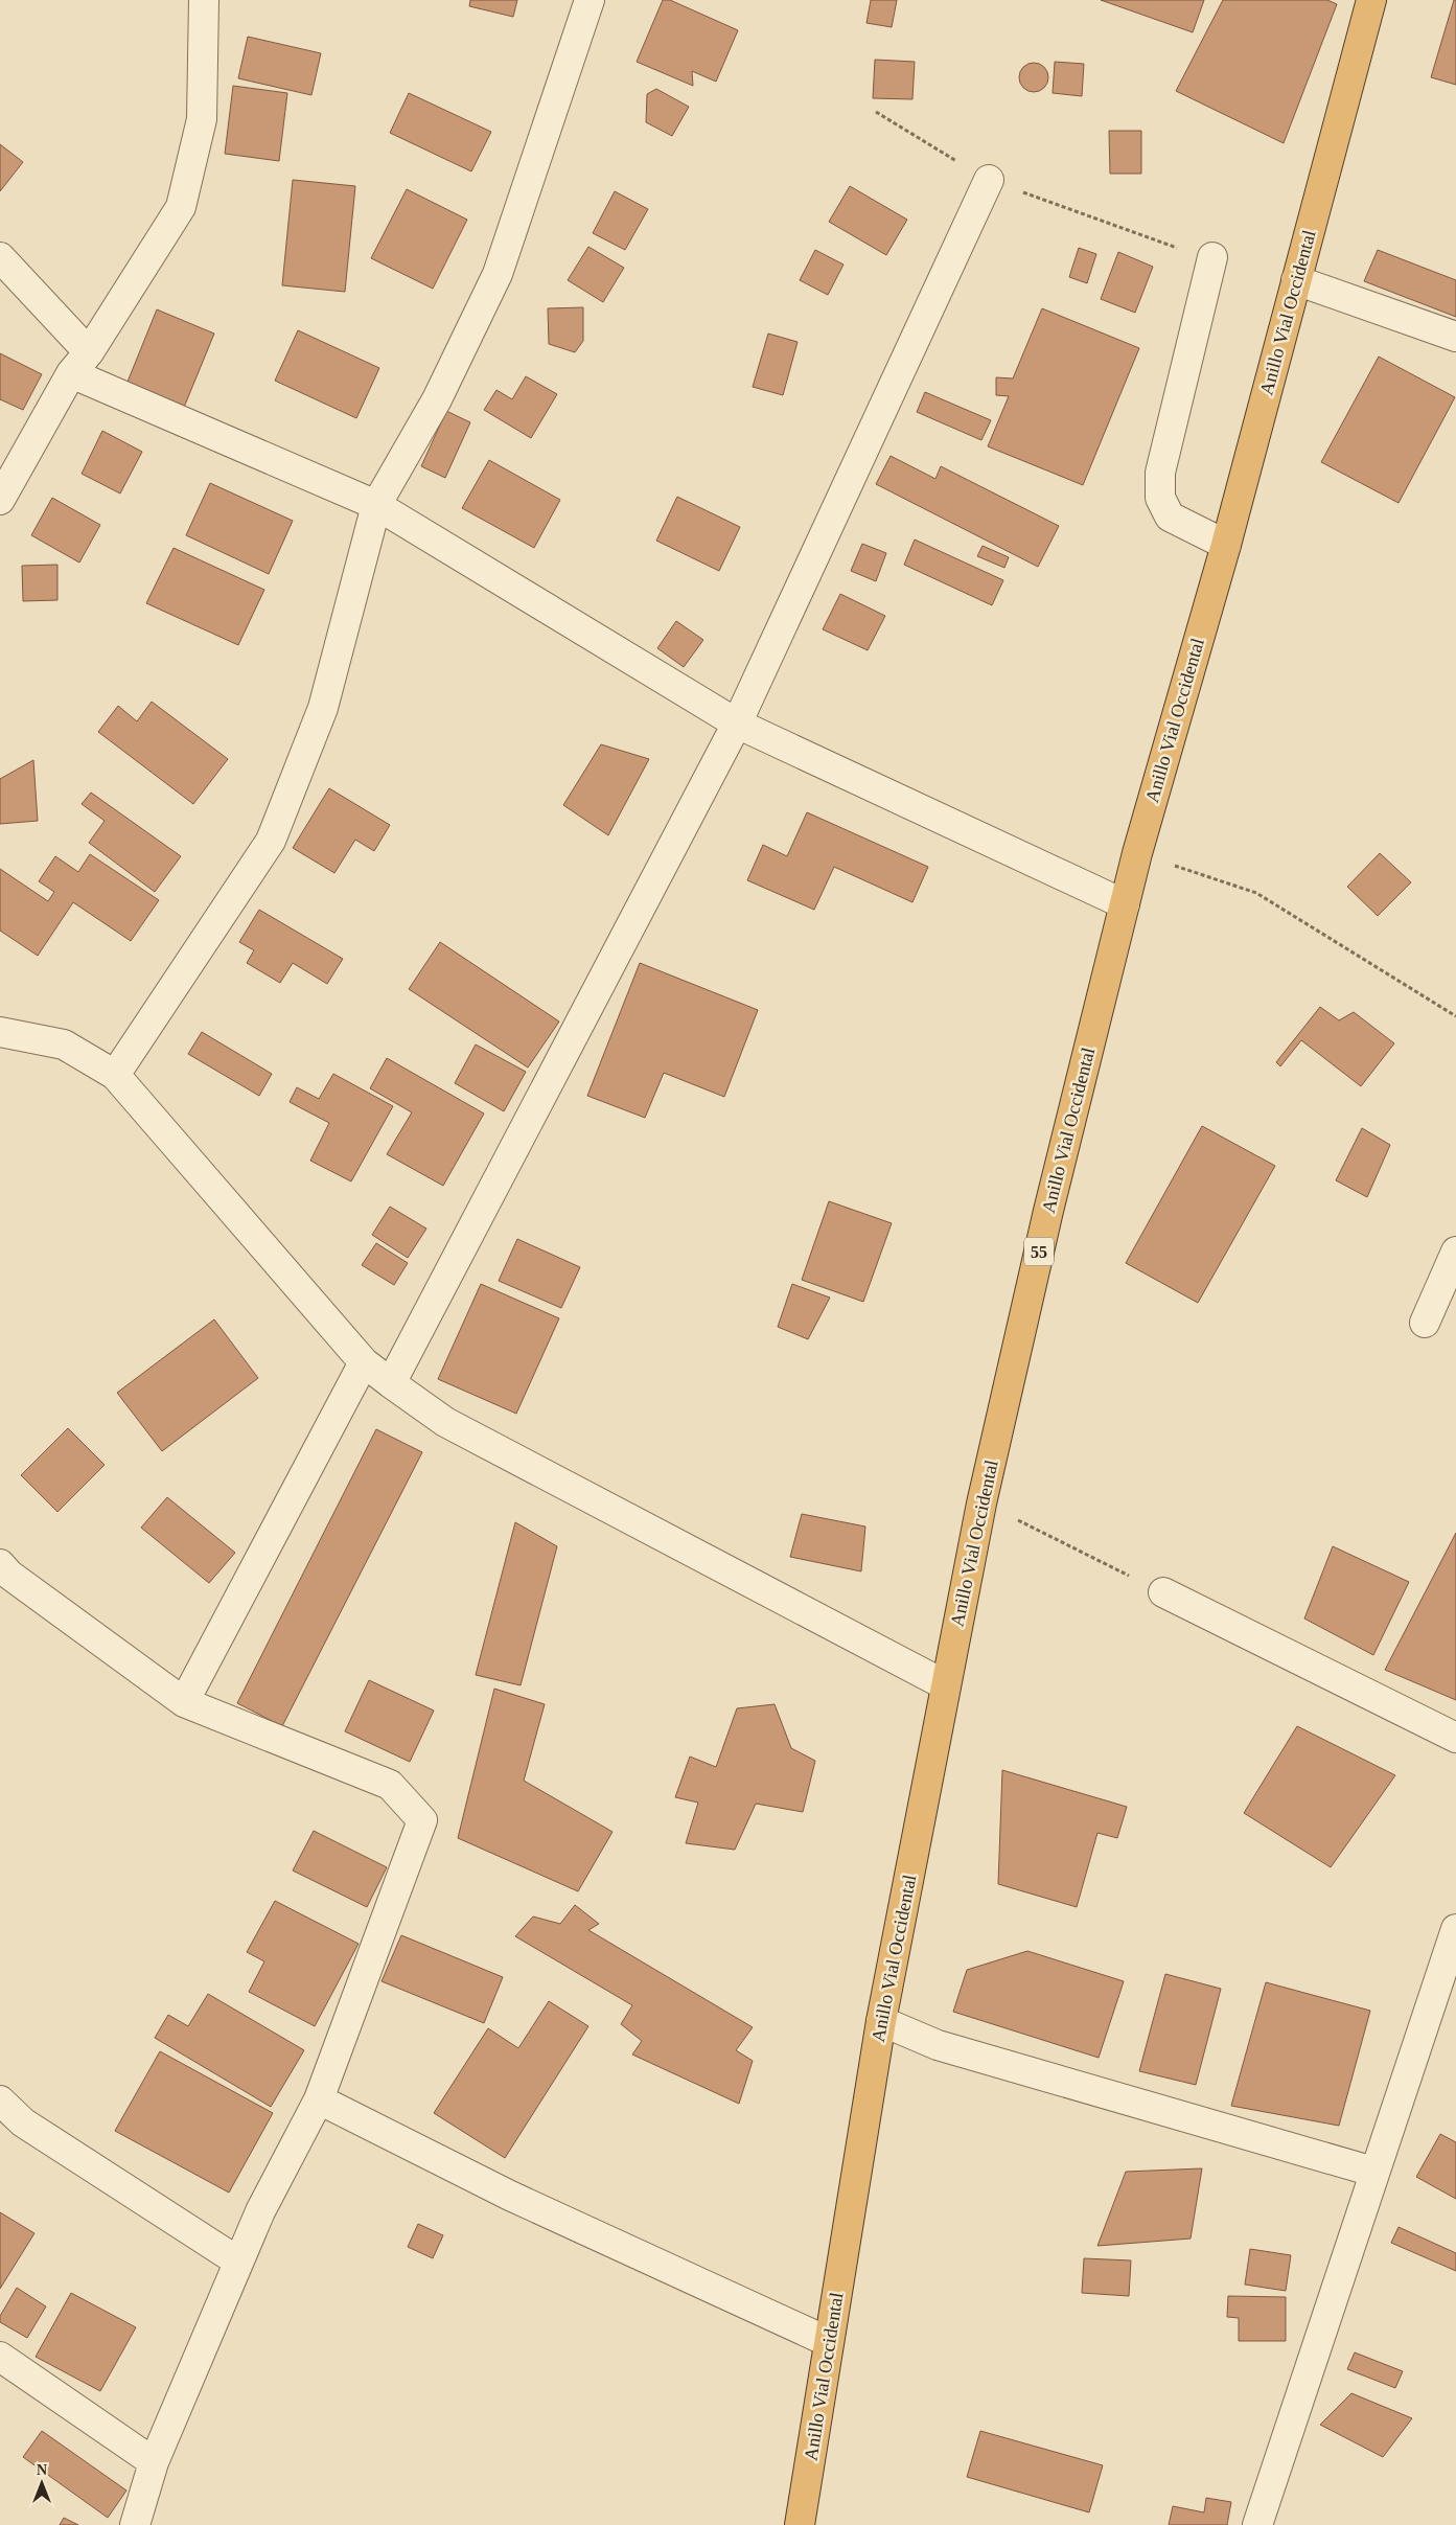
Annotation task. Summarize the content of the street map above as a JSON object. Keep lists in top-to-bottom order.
{
  "streets": {
    "highway": ["Anillo Vial Occidental", "55"]
  },
  "north": "top"
}
